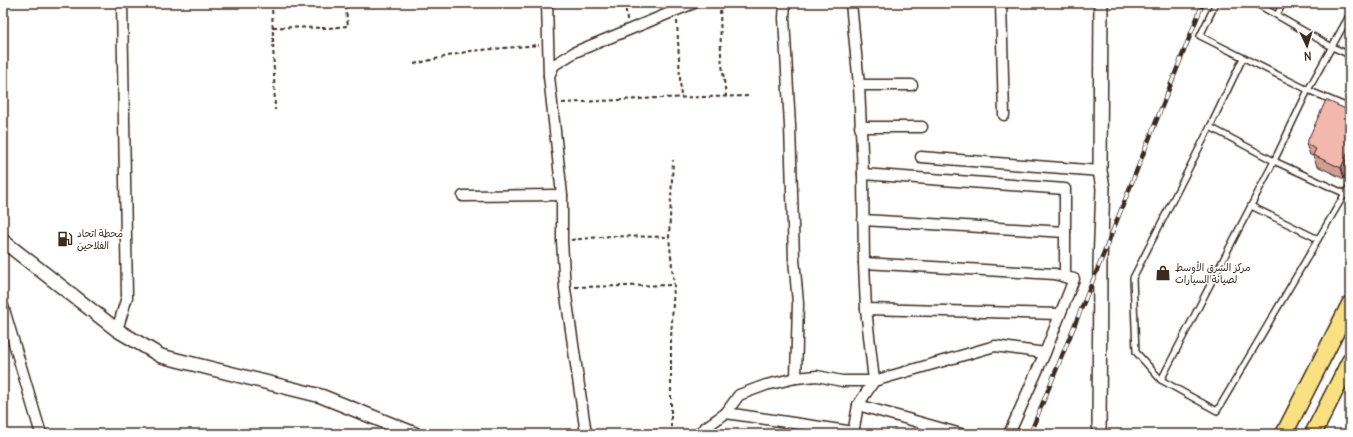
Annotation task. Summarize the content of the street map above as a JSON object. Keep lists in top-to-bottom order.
{
  "places": {
    "fuel station": ["محطة اتحاد الفلاحين"],
    "shop": ["مركز الشرق الأوسط لصيانة السيارات"]
  },
  "north": "bottom"
}
